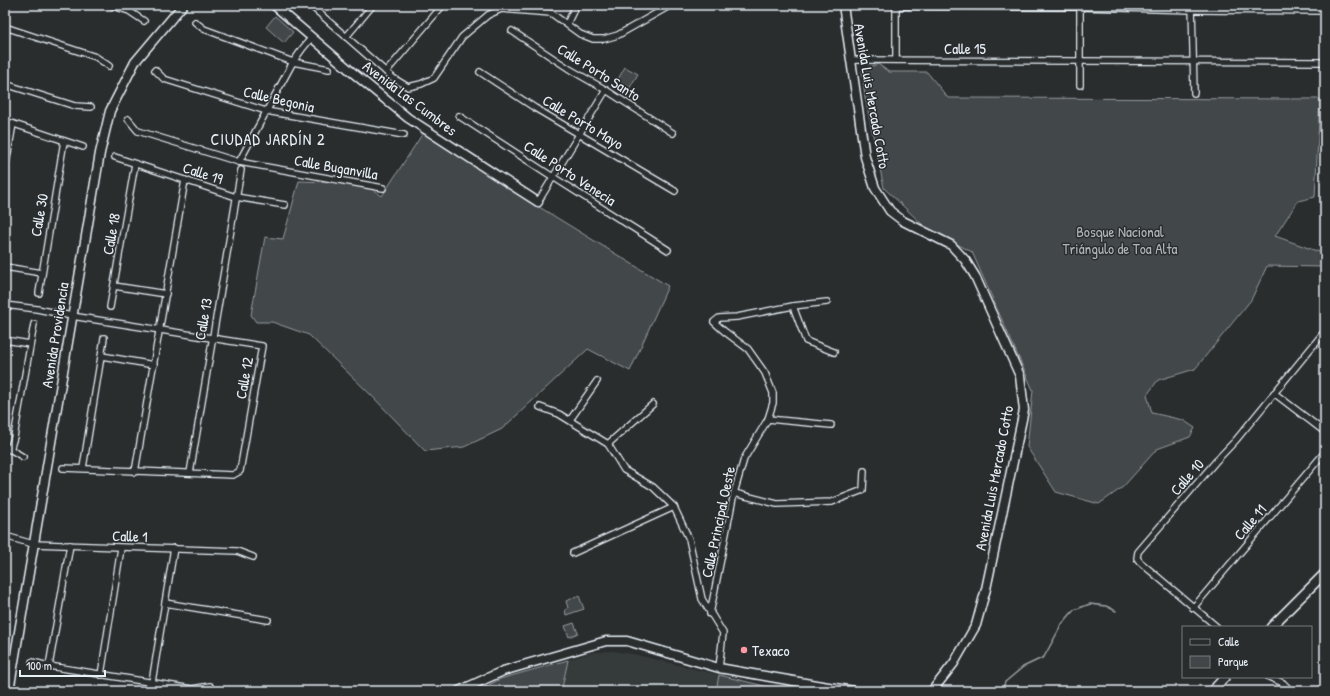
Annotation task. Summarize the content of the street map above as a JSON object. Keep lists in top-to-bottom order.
{
  "streets": {
    "street": [
      "Calle 15",
      "Calle Porto Santo",
      "Avenida Luis Mercado Cotto",
      "Avenida Las Cumbres",
      "Calle Begonia",
      "Calle Porto Mayo",
      "Calle Buganvilla",
      "Calle 19",
      "Calle Porto Venecia",
      "Calle 30",
      "Calle 18",
      "Calle 13",
      "Avenida Providencia",
      "Calle 12",
      "Calle 10",
      "Calle Principal Oeste",
      "Calle 11",
      "Calle 1"
    ]
  },
  "crossings": [
    ["Calle 15", "Avenida Luis Mercado Cotto"],
    ["Calle 19", "Calle 18"],
    ["Calle 19", "Calle 13"],
    ["Calle 13", "Calle 12"],
    ["Avenida Providencia", "Calle 12"],
    ["Avenida Providencia", "Calle 1"],
    ["Calle 10", "Calle 11"]
  ],
  "districts": ["CIUDAD JARDÍN 2"],
  "parks": ["Bosque Nacional Triángulo de Toa Alta"],
  "places": ["Texaco"],
  "legend": ["Calle", "Parque"],
  "scale_bar": "100 m"
}
